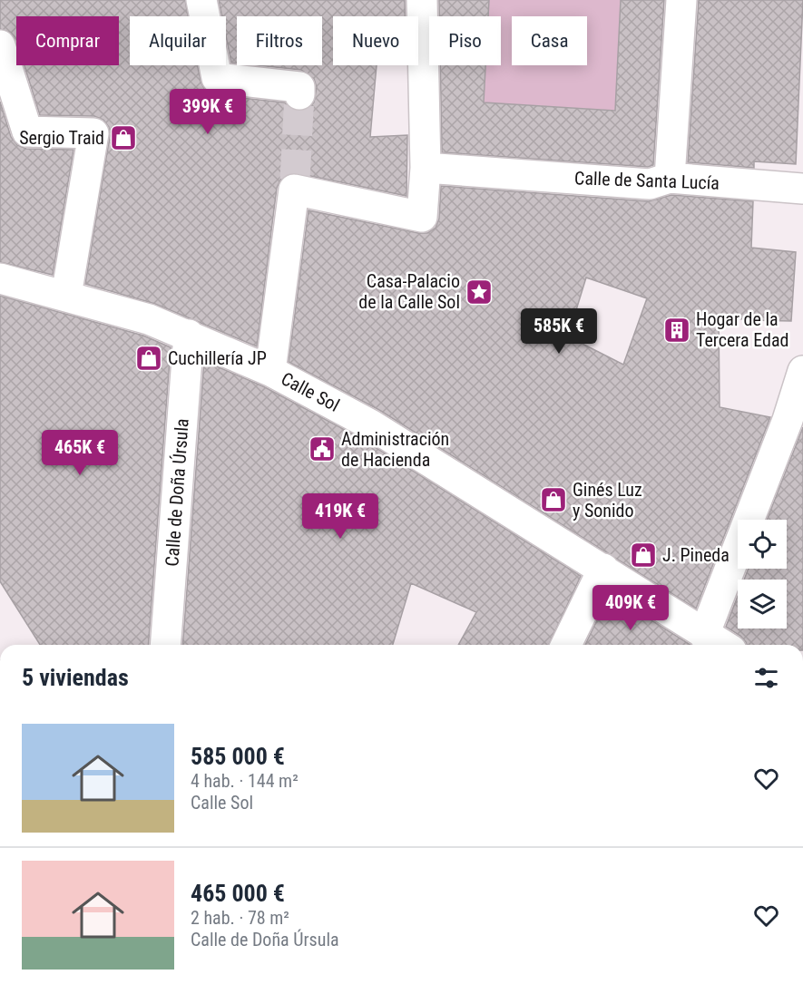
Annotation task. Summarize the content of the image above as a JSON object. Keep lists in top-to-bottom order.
{
  "streets": {
    "street": ["Calle de Santa Lucía", "Calle Sol", "Calle de Doña Úrsula"]
  },
  "crossings": [
    ["Calle Sol", "Calle de Doña Úrsula"]
  ],
  "places": {
    "shop": [
      "Sergio Traid",
      "Cuchillería JP",
      "Ginés Luz y Sonido",
      "J. Pineda"
    ],
    "place": ["Casa-Palacio de la Calle Sol"],
    "building": ["Hogar de la Tercera Edad"],
    "public building": ["Administración de Hacienda"]
  },
  "page": {
    "chip": [
      "Comprar",
      "Alquilar",
      "Filtros",
      "Nuevo",
      "Piso",
      "Casa"
    ],
    "price": [
      "399K €",
      "585K €",
      "465K €",
      "419K €",
      "409K €"
    ],
    "heading": "5 viviendas",
    "list": [
      {
        "name": "585 000 €",
        "note": "4 hab. · 144 m² · Calle Sol"
      },
      {
        "name": "465 000 €",
        "note": "2 hab. · 78 m² · Calle de Doña Úrsula"
      }
    ]
  }
}
